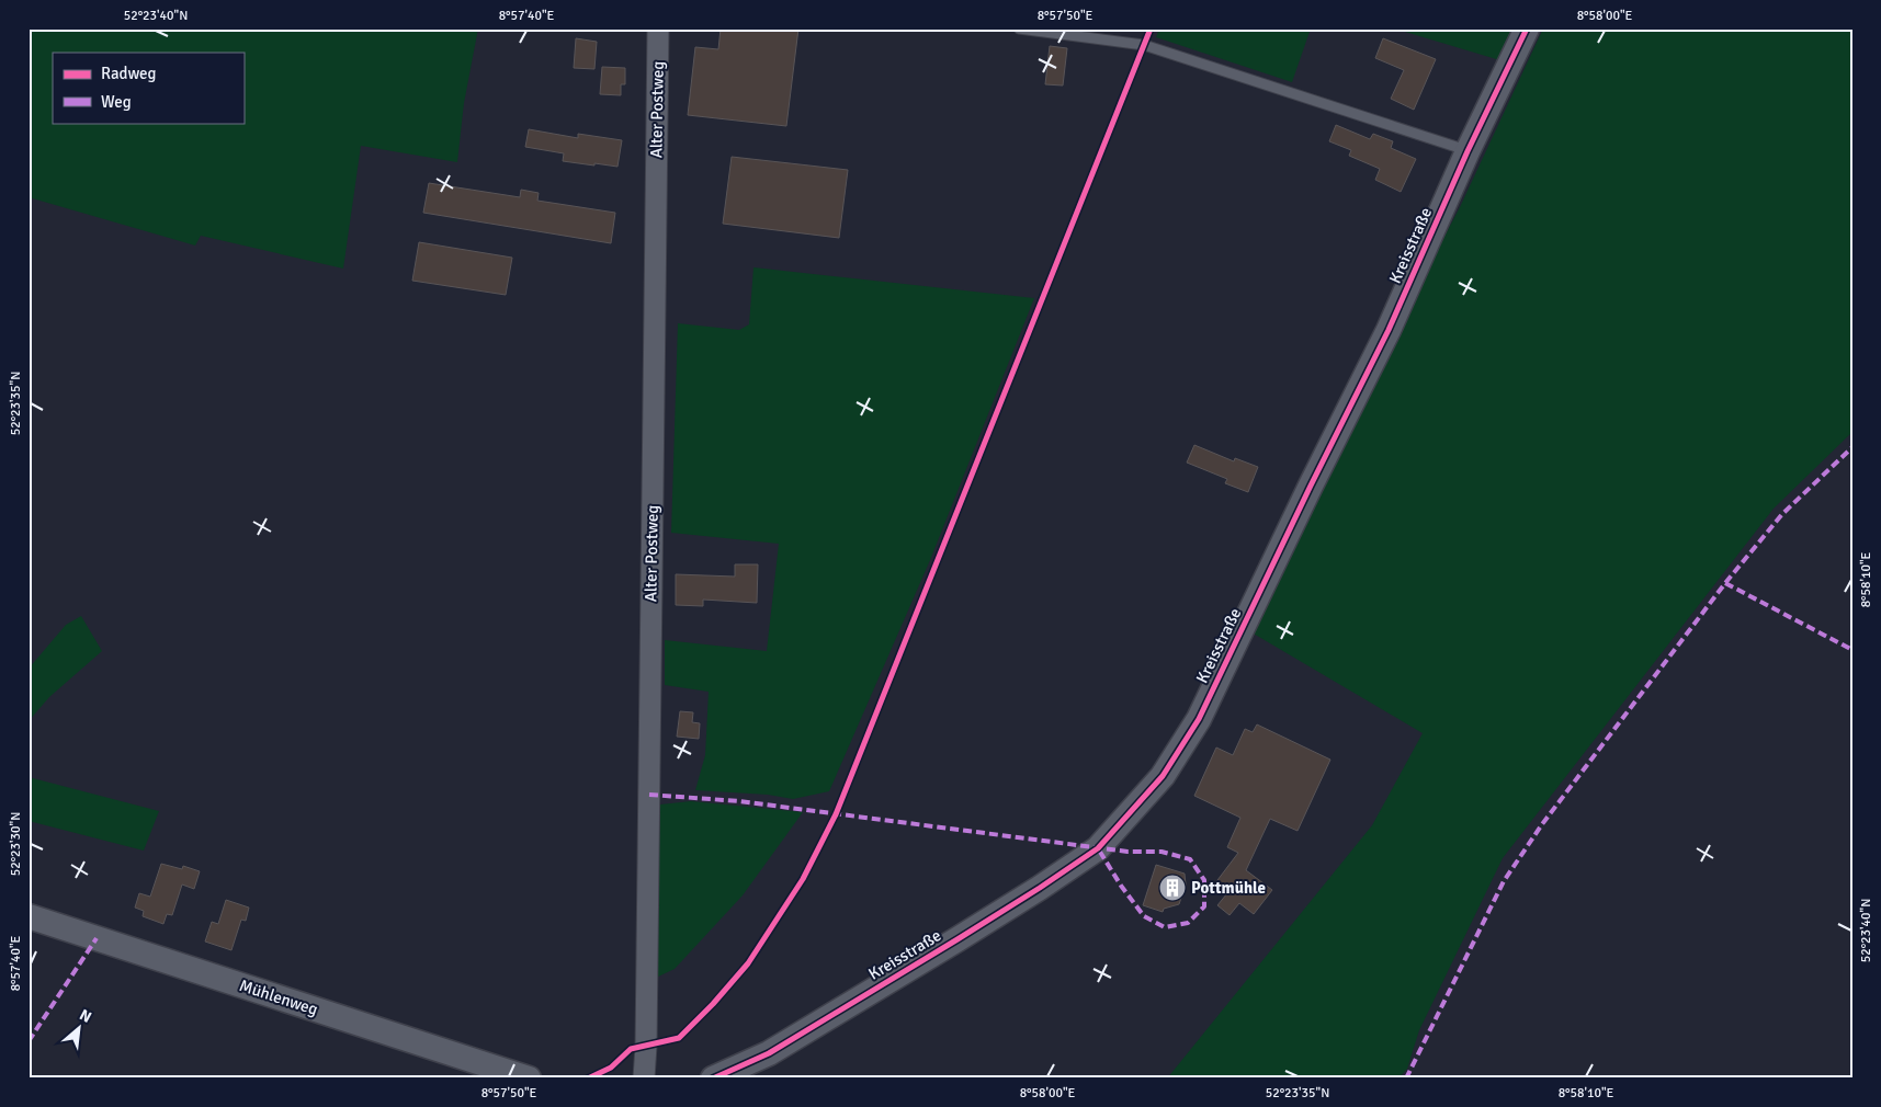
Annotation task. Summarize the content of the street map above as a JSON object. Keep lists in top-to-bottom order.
{
  "streets": {
    "street": ["Alter Postweg", "Kreisstraße", "Mühlenweg"]
  },
  "places": {
    "building": ["Pottmühle"]
  },
  "legend": ["Radweg", "Weg"],
  "north": "top right",
  "coordinates": [
    "52°23'40\"N",
    "8°57'40\"E",
    "8°57'50\"E",
    "8°58'00\"E",
    "52°23'35\"N",
    "8°58'10\"E",
    "52°23'30\"N"
  ]
}
